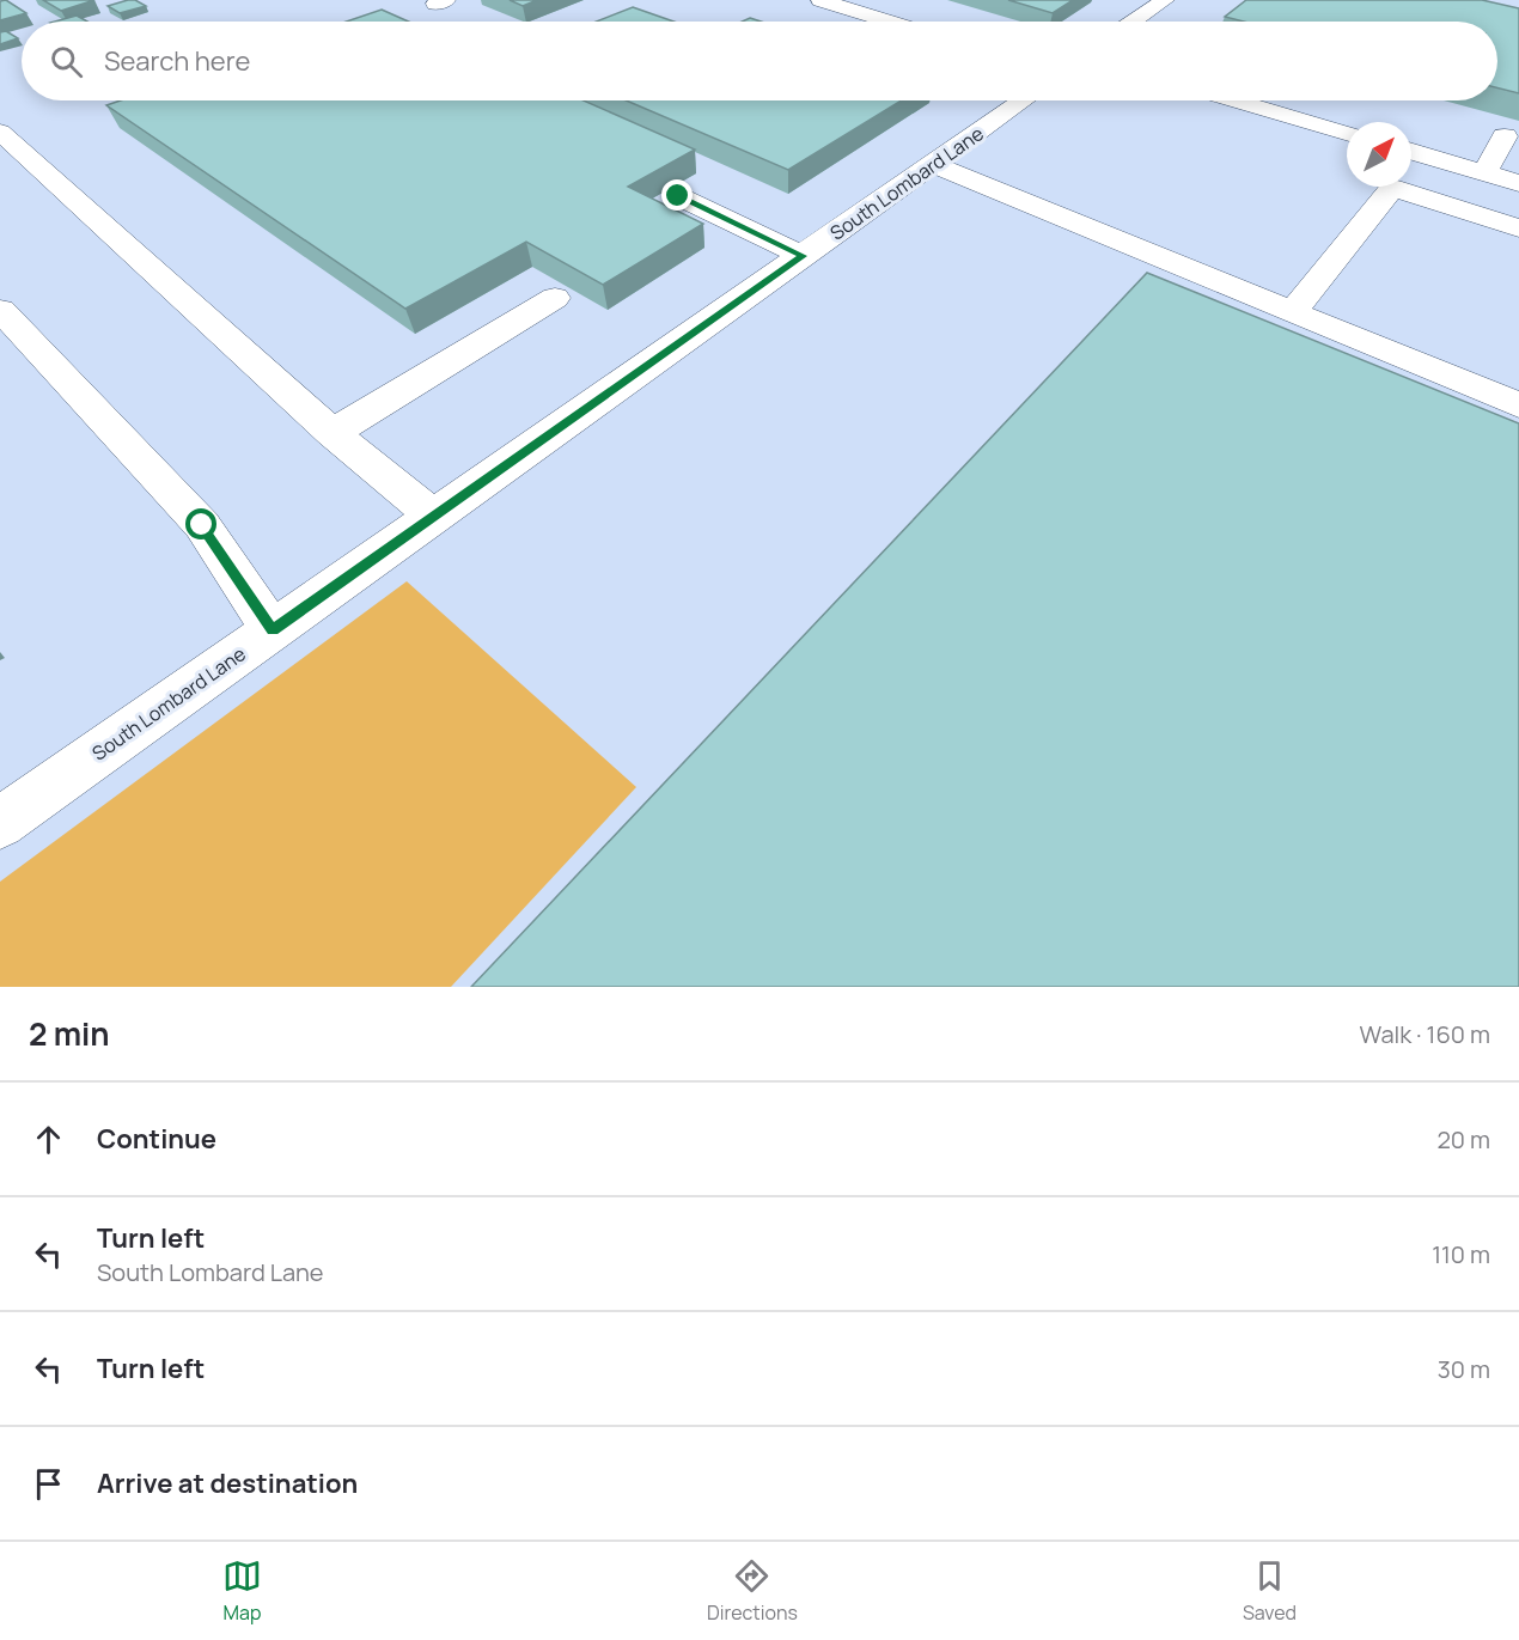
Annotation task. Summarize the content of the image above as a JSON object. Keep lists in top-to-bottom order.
{
  "streets": {
    "street": ["South Lombard Lane"]
  },
  "north": "top right",
  "page": {
    "search": "Search here",
    "heading": ["2 min", "Walk · 160 m"],
    "list": [
      ["Continue", "20 m"],
      ["Turn left", "South Lombard Lane", "110 m"],
      ["Turn left", "30 m"],
      "Arrive at destination"
    ],
    "nav": ["Map", "Directions", "Saved"]
  }
}
